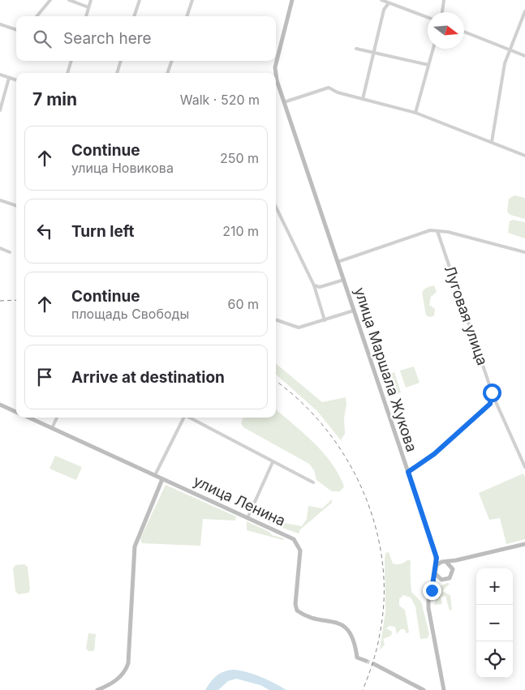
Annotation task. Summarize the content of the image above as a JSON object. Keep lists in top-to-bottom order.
{
  "streets": {
    "street": ["Луговая улица", "улица Маршала Жукова", "улица Ленина"]
  },
  "crossings": [
    ["Луговая улица", "улица Маршала Жукова"]
  ],
  "north": "right",
  "page": {
    "search": "Search here",
    "heading": ["7 min", "Walk · 520 m"],
    "list": [
      ["Continue", "улица Новикова", "250 m"],
      ["Turn left", "210 m"],
      ["Continue", "площадь Свободы", "60 m"],
      "Arrive at destination"
    ],
    "map_buttons": ["+", "−"]
  }
}
